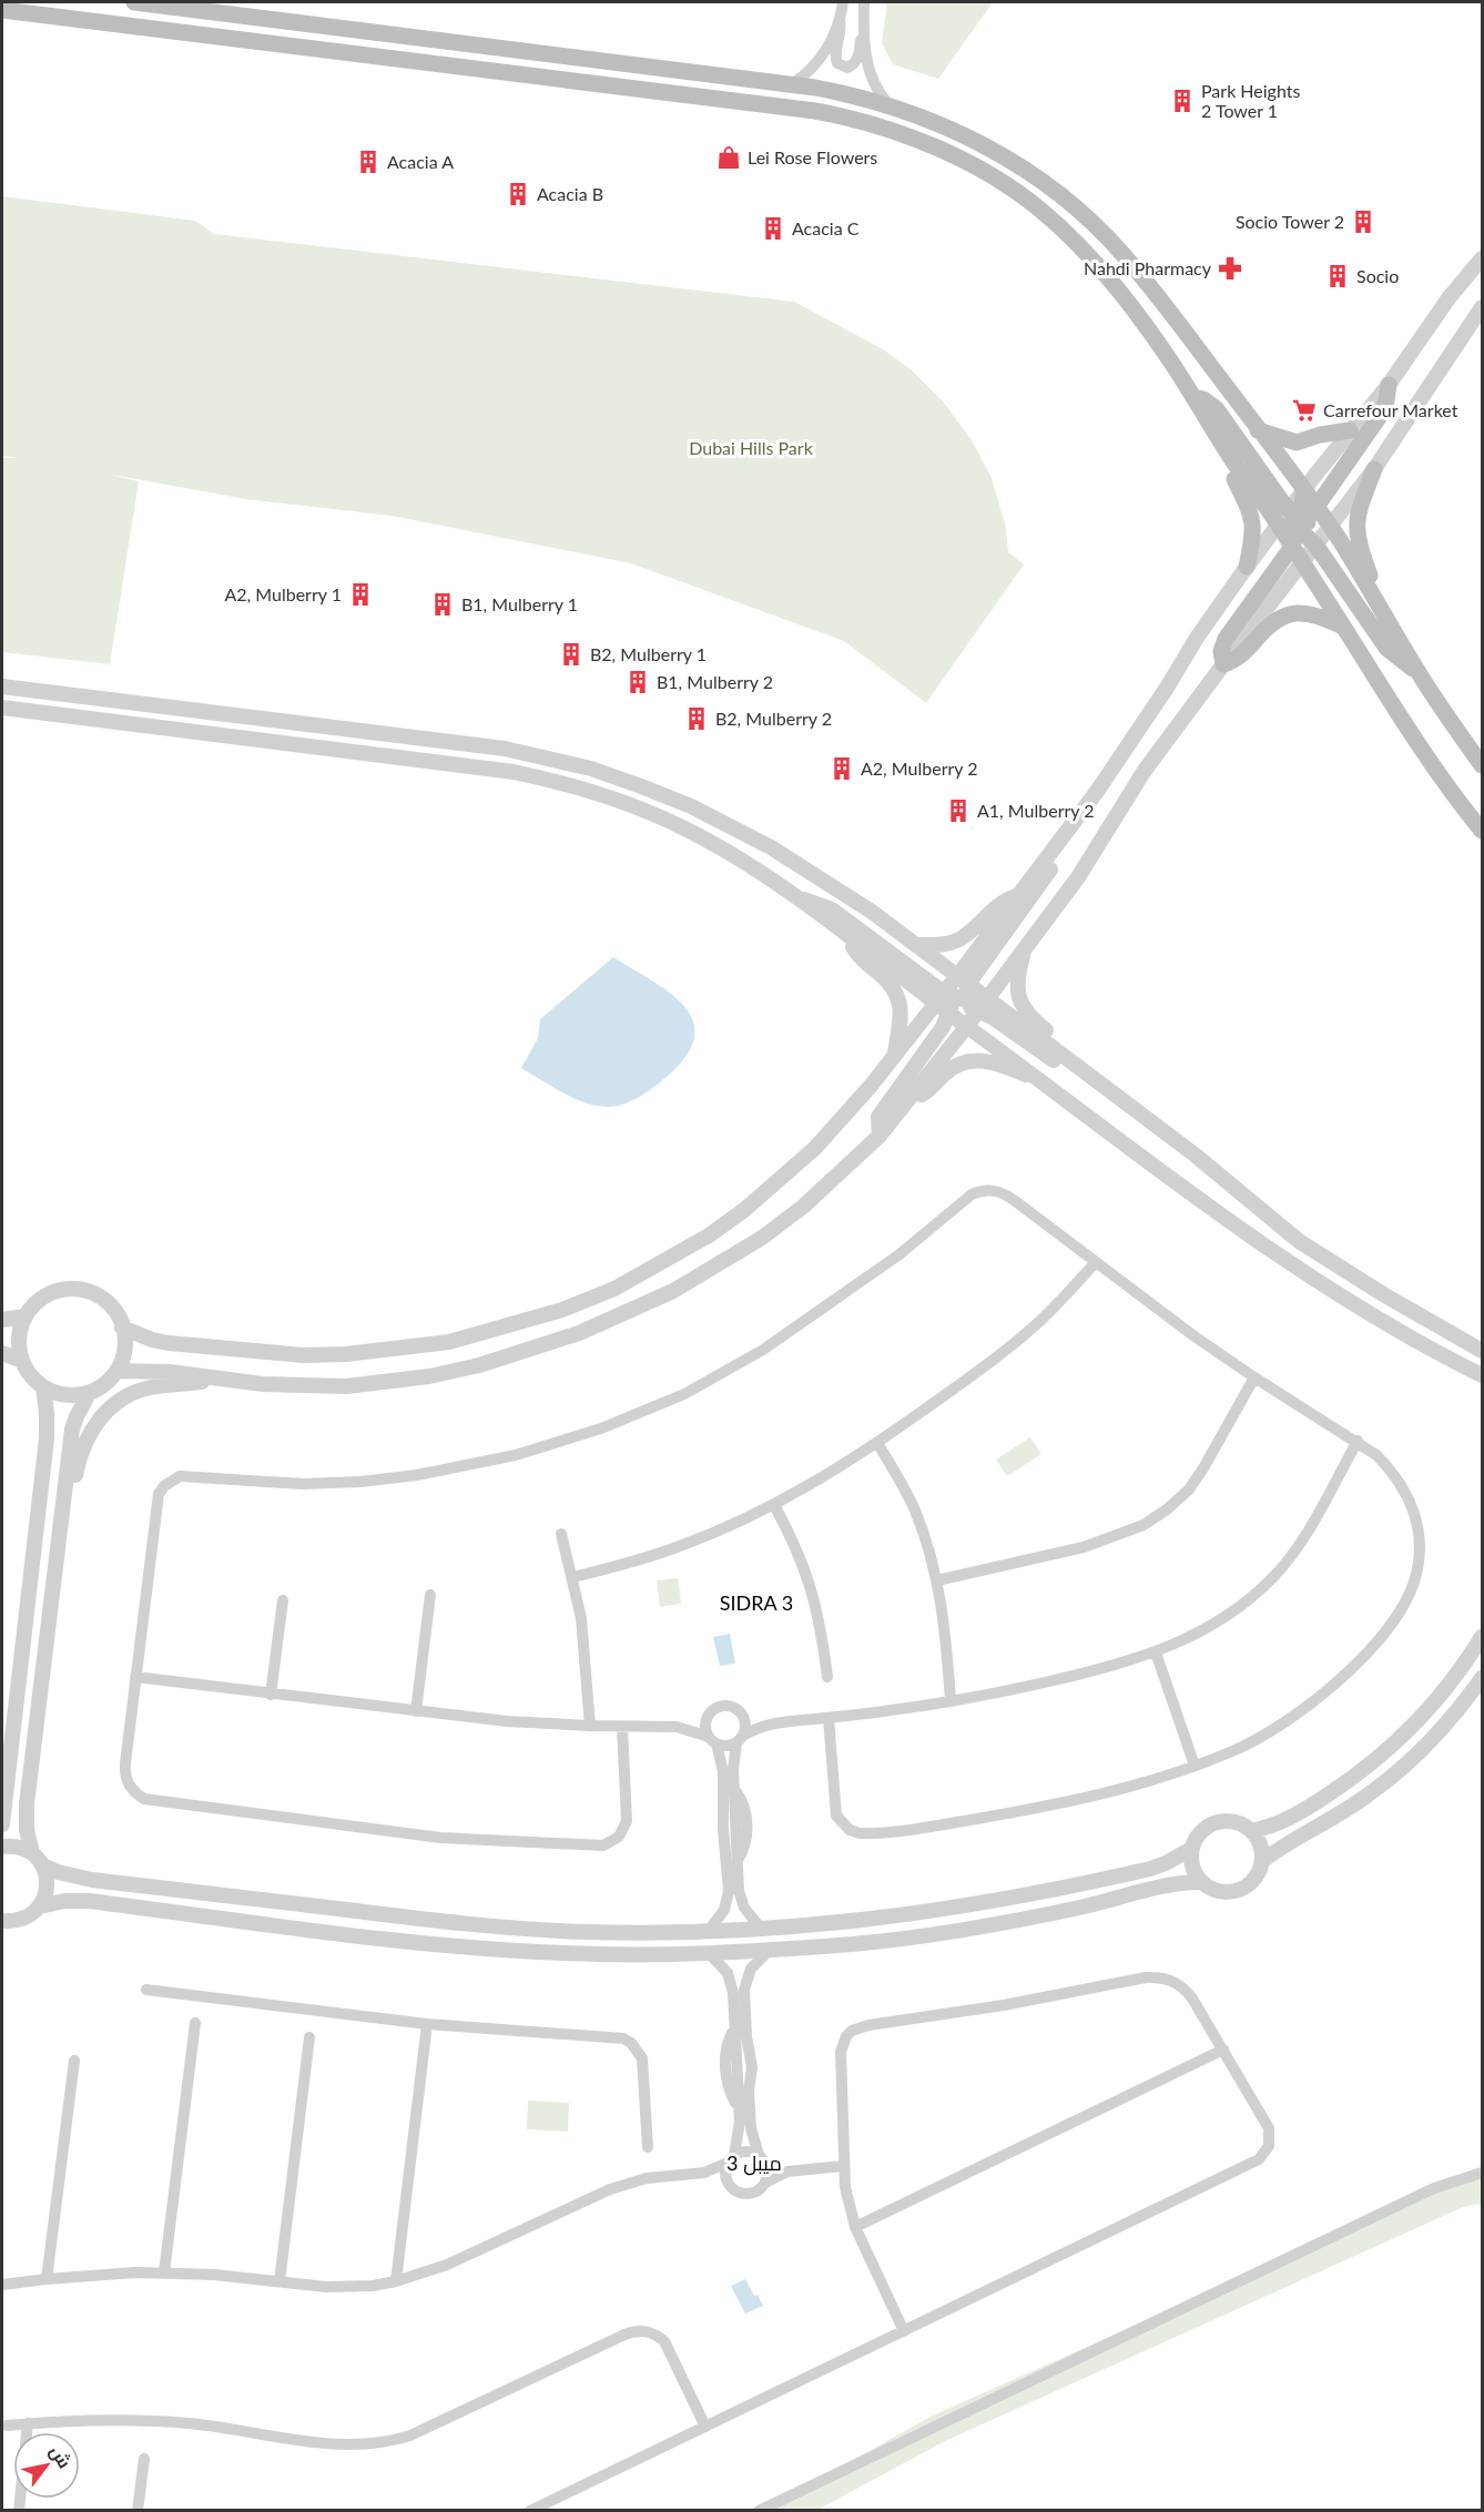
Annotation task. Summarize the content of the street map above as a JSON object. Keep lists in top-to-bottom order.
{
  "districts": ["SIDRA 3", "ميبل 3"],
  "parks": ["Dubai Hills Park"],
  "places": {
    "building": [
      "Park Heights 2 Tower 1",
      "Acacia A",
      "Acacia B",
      "Socio Tower 2",
      "Acacia C",
      "Socio",
      "A2, Mulberry 1",
      "B1, Mulberry 1",
      "B2, Mulberry 1",
      "B1, Mulberry 2",
      "B2, Mulberry 2",
      "A2, Mulberry 2",
      "A1, Mulberry 2"
    ],
    "shop": ["Lei Rose Flowers"],
    "pharmacy": ["Nahdi Pharmacy"],
    "supermarket": ["Carrefour Market"]
  },
  "north": "top right"
}
